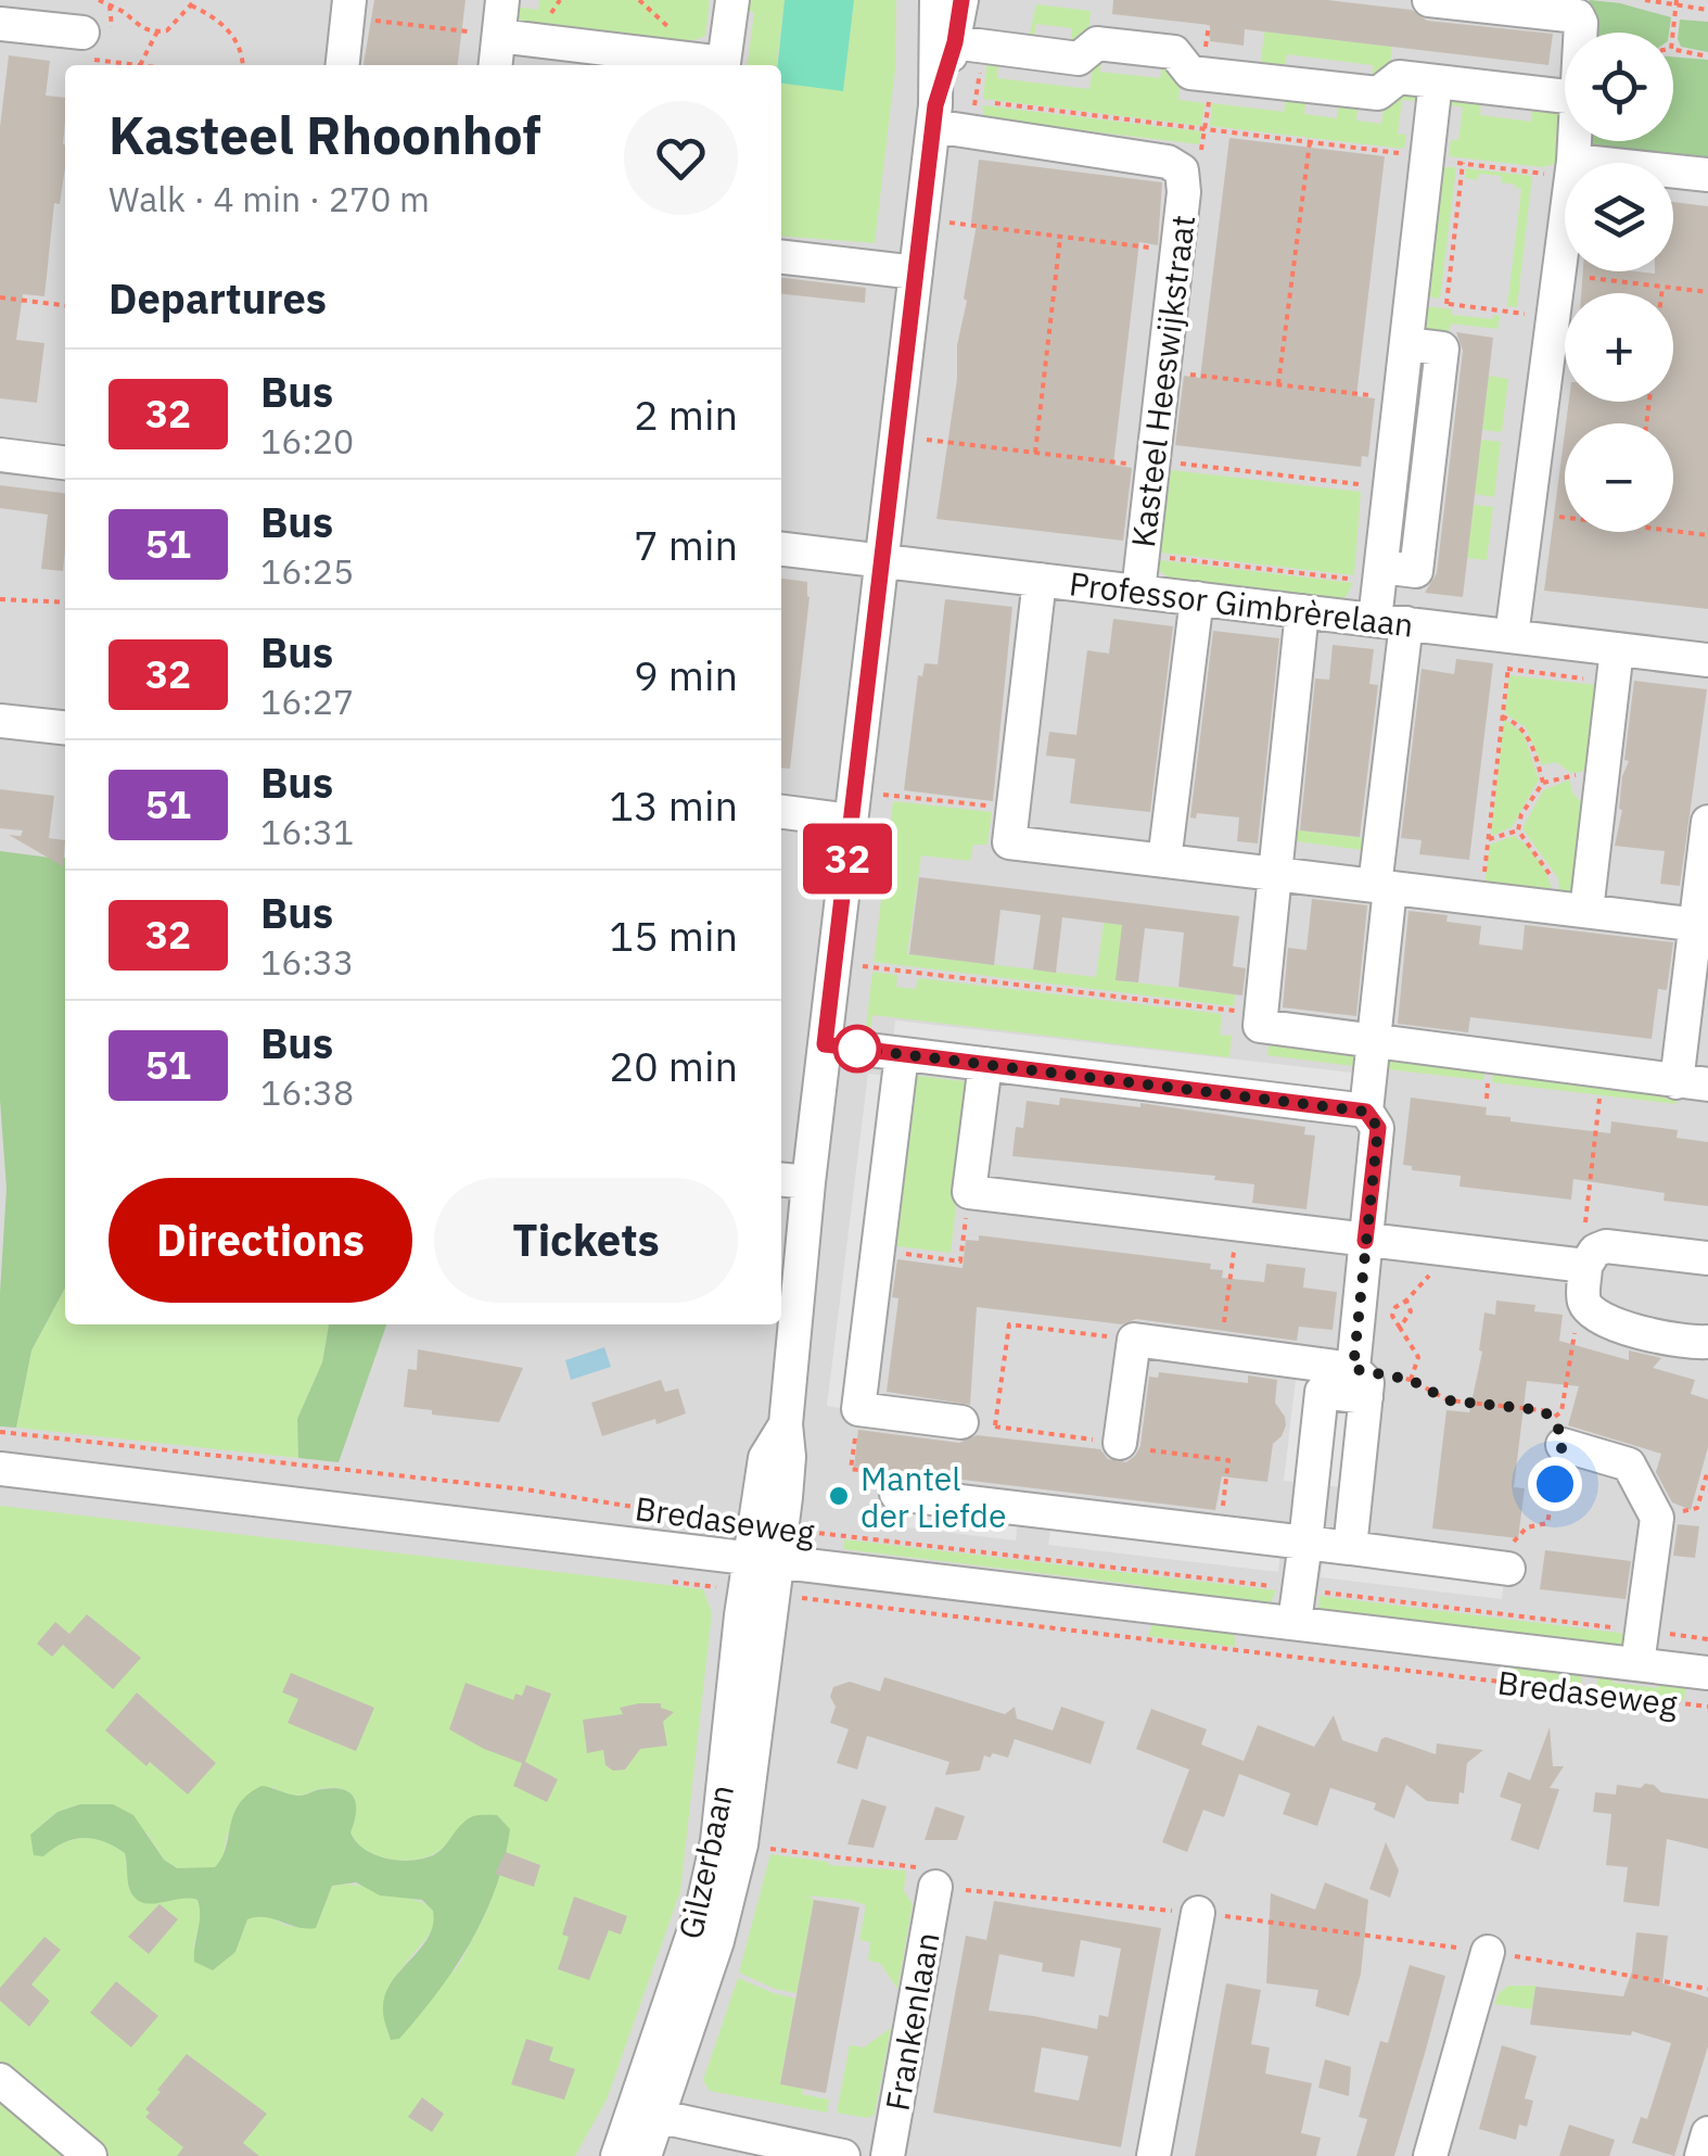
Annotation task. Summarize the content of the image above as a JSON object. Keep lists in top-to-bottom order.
{
  "streets": {
    "street": [
      "Kasteel Heeswijkstraat",
      "Professor Gimbrèrelaan",
      "Bredaseweg",
      "Gilzerbaan",
      "Frankenlaan"
    ]
  },
  "crossings": [
    ["Kasteel Heeswijkstraat", "Professor Gimbrèrelaan"],
    ["Professor Gimbrèrelaan", "Gilzerbaan"],
    ["Bredaseweg", "Gilzerbaan"]
  ],
  "places": ["Mantel der Liefde"],
  "lines": ["bus line 32"],
  "page": {
    "on_map": "32",
    "map_buttons": ["+", "−"],
    "heading": [
      ["Kasteel Rhoonhof", "Walk · 4 min · 270 m"],
      "Departures"
    ],
    "list": [
      {
        "mark": "32",
        "name": "Bus",
        "note": "16:20",
        "value": "2 min"
      },
      {
        "mark": "51",
        "name": "Bus",
        "note": "16:25",
        "value": "7 min"
      },
      {
        "mark": "32",
        "name": "Bus",
        "note": "16:27",
        "value": "9 min"
      },
      {
        "mark": "51",
        "name": "Bus",
        "note": "16:31",
        "value": "13 min"
      },
      {
        "mark": "32",
        "name": "Bus",
        "note": "16:33",
        "value": "15 min"
      },
      {
        "mark": "51",
        "name": "Bus",
        "note": "16:38",
        "value": "20 min"
      }
    ],
    "buttons": ["Directions", "Tickets"]
  }
}
